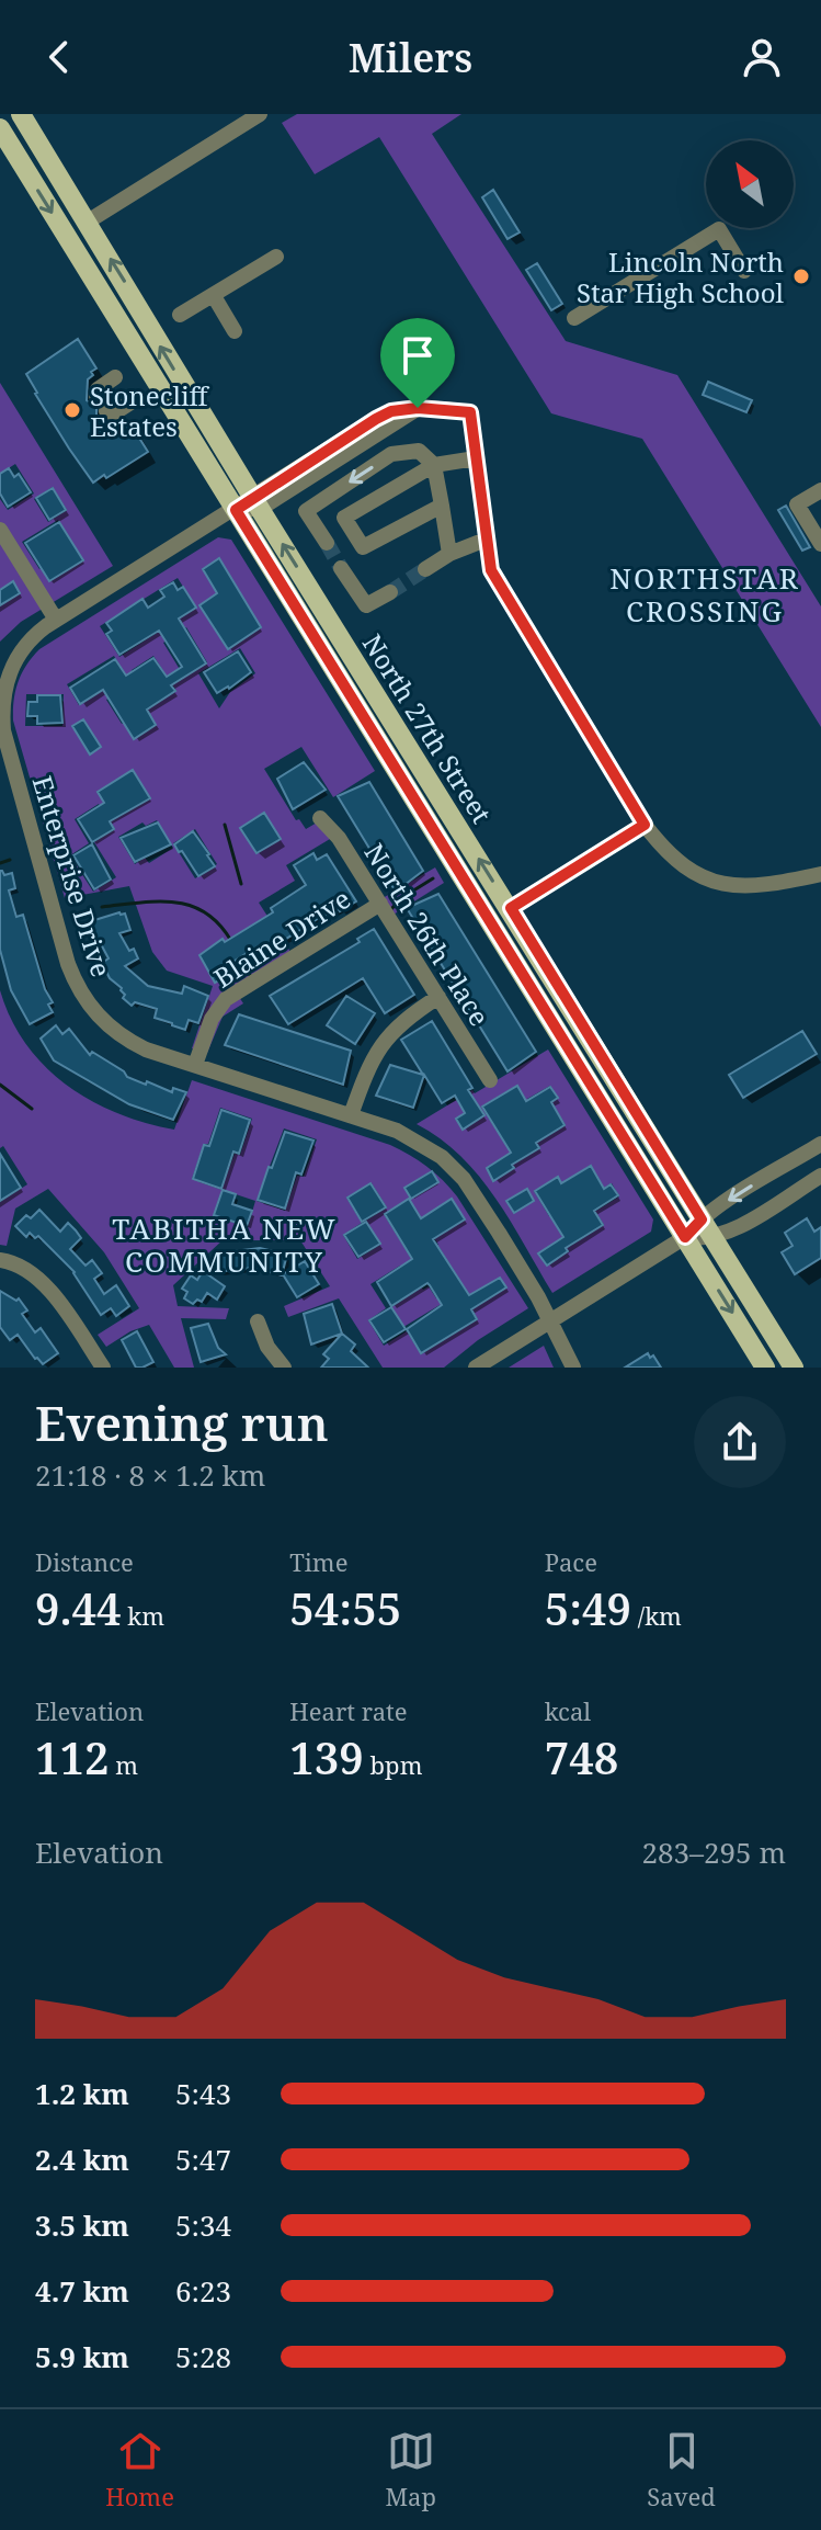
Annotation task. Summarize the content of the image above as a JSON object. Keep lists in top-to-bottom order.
{
  "streets": {
    "main road": ["North 27th Street"],
    "street": ["Enterprise Drive", "North 26th Place", "Blaine Drive"]
  },
  "crossings": [
    ["North 27th Street", "Enterprise Drive"],
    ["Enterprise Drive", "Blaine Drive"],
    ["North 26th Place", "Blaine Drive"]
  ],
  "districts": ["NORTHSTAR CROSSING", "TABITHA NEW COMMUNITY"],
  "places": ["Lincoln North Star High School", "Stonecliff Estates"],
  "north": "top left",
  "page": {
    "header": "Milers",
    "heading": ["Evening run", "21:18 · 8 × 1.2 km"],
    "stats": [
      ["Distance", "9.44 km"],
      ["Time", "54:55"],
      ["Pace", "5:49 /km"],
      ["Elevation", "112 m"],
      ["Heart rate", "139 bpm"],
      ["kcal", "748"]
    ],
    "chart": ["Elevation", "283–295 m"],
    "list": [
      {
        "name": "1.2 km",
        "note": "5:43"
      },
      {
        "name": "2.4 km",
        "note": "5:47"
      },
      {
        "name": "3.5 km",
        "note": "5:34"
      },
      {
        "name": "4.7 km",
        "note": "6:23"
      },
      {
        "name": "5.9 km",
        "note": "5:28"
      }
    ],
    "tabs": ["Home", "Map", "Saved"]
  }
}
